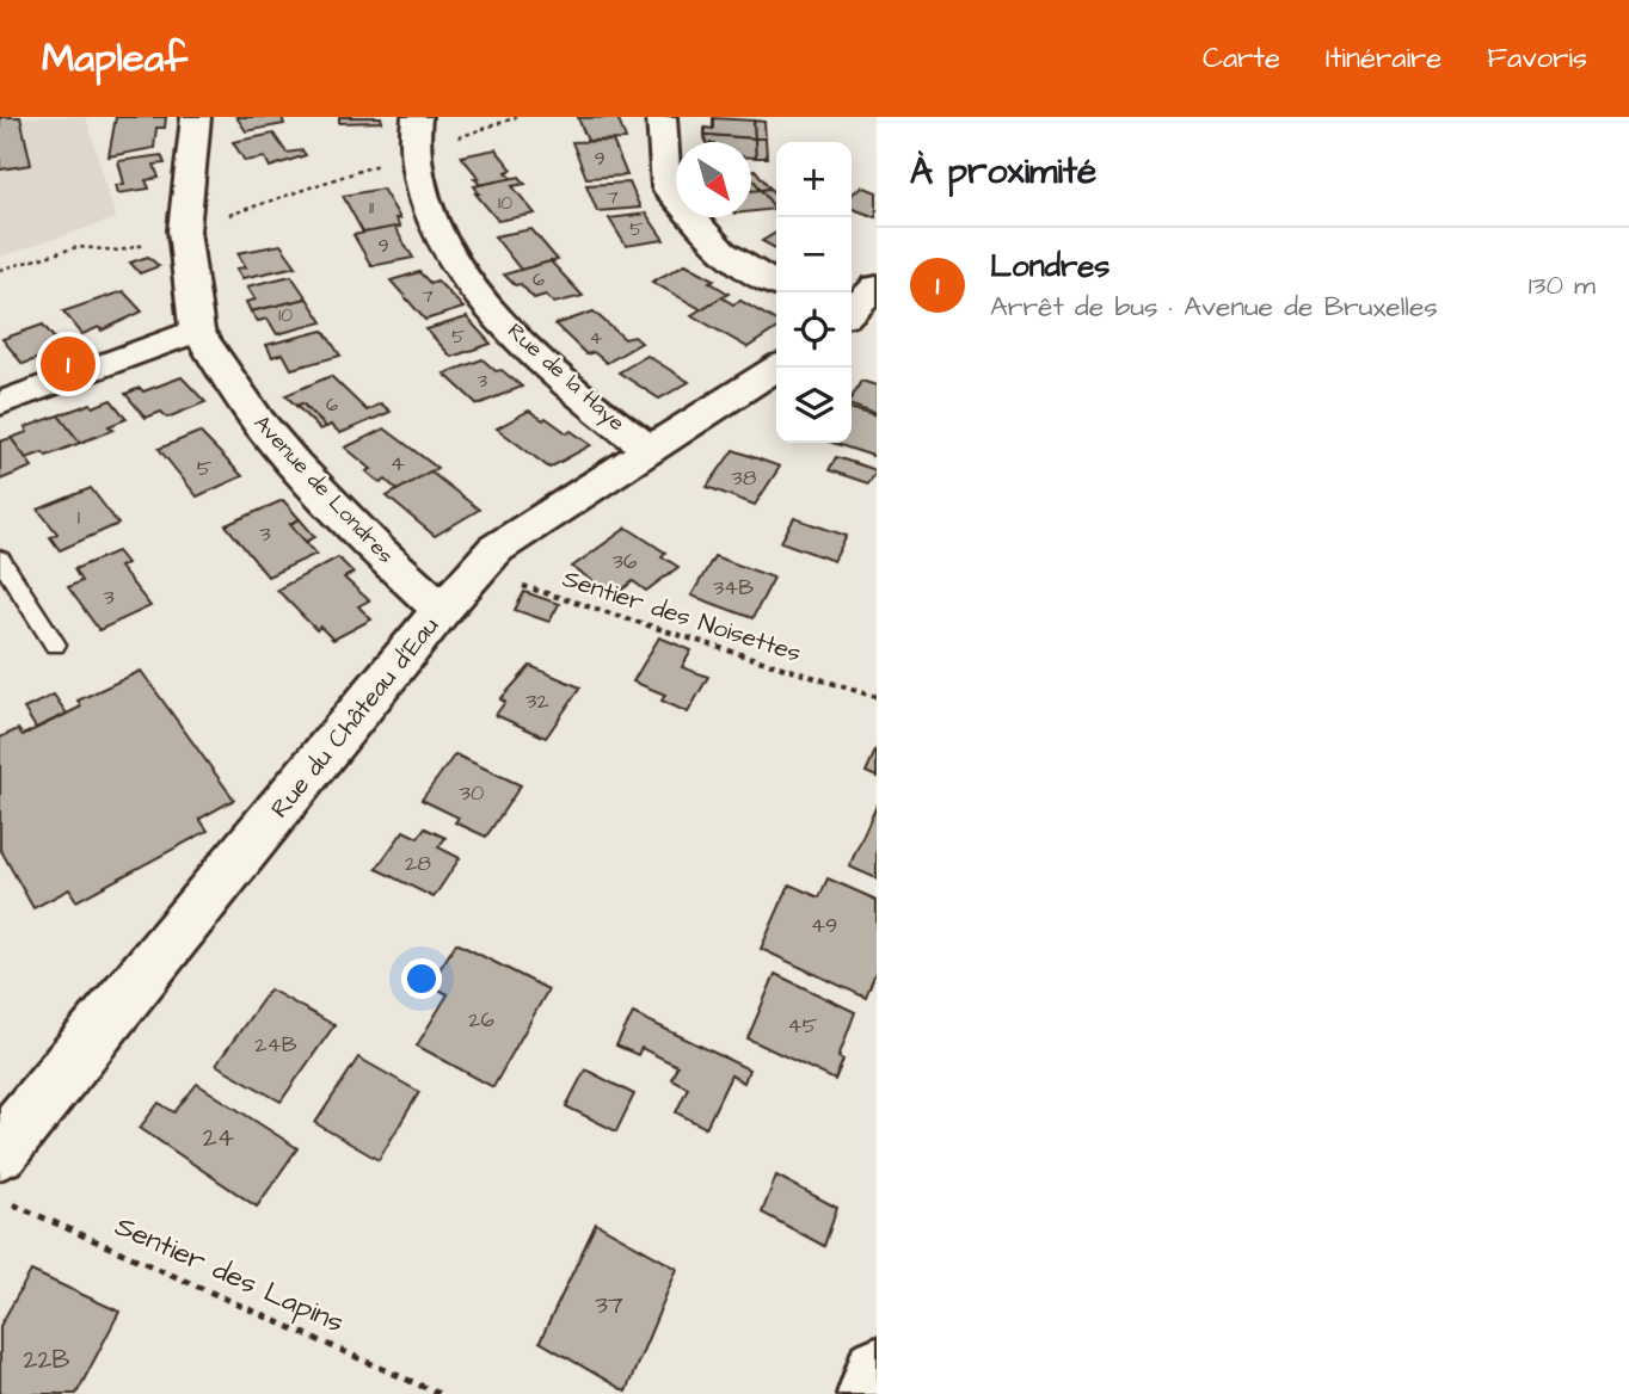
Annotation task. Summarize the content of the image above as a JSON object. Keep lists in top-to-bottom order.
{
  "streets": {
    "street": ["Rue de la Haye", "Avenue de Londres", "Rue du Château d'Eau"],
    "path": ["Sentier des Noisettes", "Sentier des Lapins"]
  },
  "crossings": [
    ["Rue de la Haye", "Rue du Château d'Eau"],
    ["Avenue de Londres", "Rue du Château d'Eau"],
    ["Sentier des Noisettes", "Rue du Château d'Eau"]
  ],
  "house_numbers": [
    "9",
    "7",
    "10",
    "11",
    "5",
    "9",
    "6",
    "7",
    "10",
    "5",
    "4",
    "3",
    "6",
    "4",
    "5",
    "38",
    "1",
    "3",
    "36",
    "34B",
    "3",
    "32",
    "30",
    "28",
    "49",
    "26",
    "45",
    "24B",
    "24",
    "37",
    "22B"
  ],
  "north": "bottom right",
  "page": {
    "header": "Mapleaf",
    "nav": ["Carte", "Itinéraire", "Favoris"],
    "heading": "À proximité",
    "map_buttons": ["+", "−"],
    "list": [
      {
        "mark": "1",
        "name": "Londres",
        "note": "Arrêt de bus · Avenue de Bruxelles",
        "value": "130 m"
      }
    ],
    "pins": "1"
  }
}
